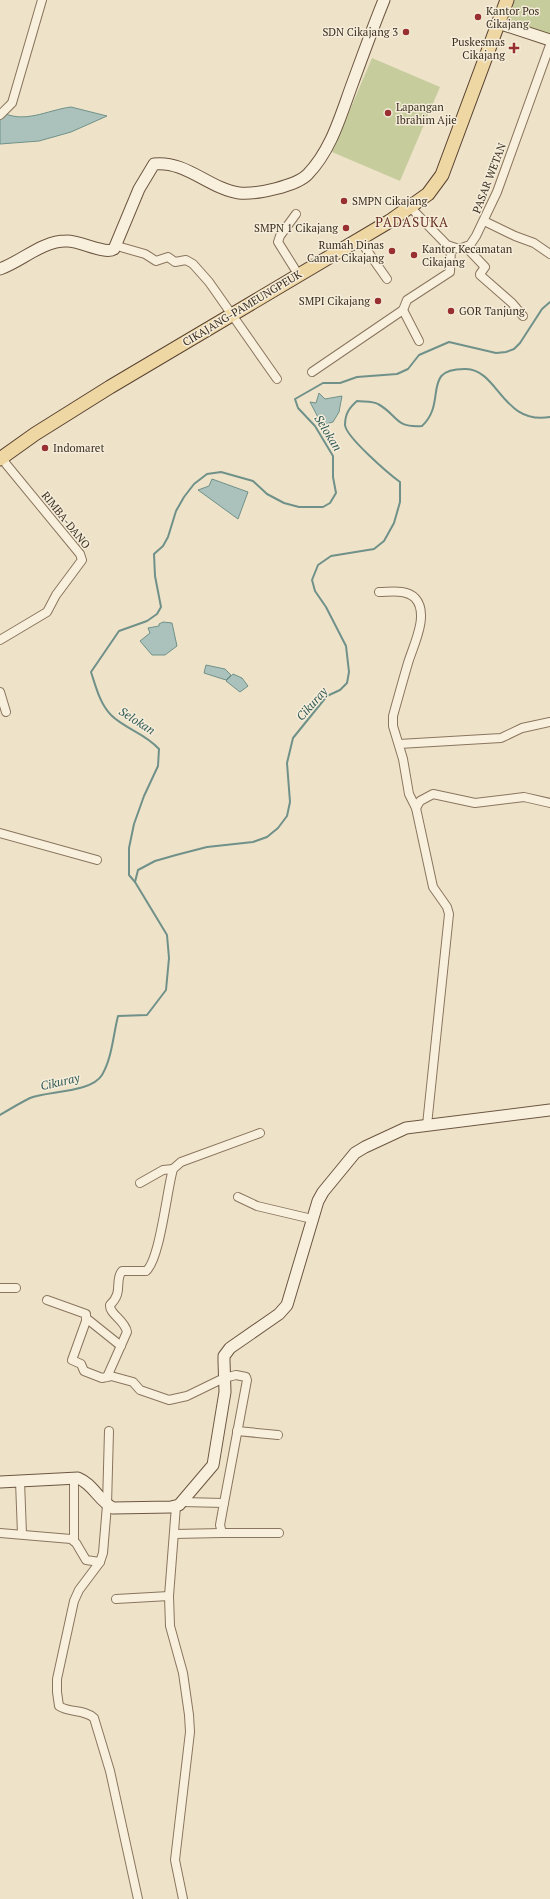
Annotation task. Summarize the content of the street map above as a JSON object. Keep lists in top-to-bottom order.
{
  "streets": {
    "main road": ["CIKAJANG-PAMEUNGPEUK"],
    "street": ["PASAR WETAN", "RIMBA-DANO"]
  },
  "crossings": [
    ["CIKAJANG-PAMEUNGPEUK", "RIMBA-DANO"]
  ],
  "districts": ["PADASUKA"],
  "water": ["Selokan", "Cikuray"],
  "places": {
    "other": [
      "Kantor Pos Cikajang",
      "SDN Cikajang 3",
      "Lapangan Ibrahim Ajie",
      "SMPN Cikajang",
      "SMPN 1 Cikajang",
      "Rumah Dinas Camat Cikajang",
      "Kantor Kecamatan Cikajang",
      "SMPI Cikajang",
      "GOR Tanjung",
      "Indomaret"
    ],
    "health": ["Puskesmas Cikajang"]
  }
}
